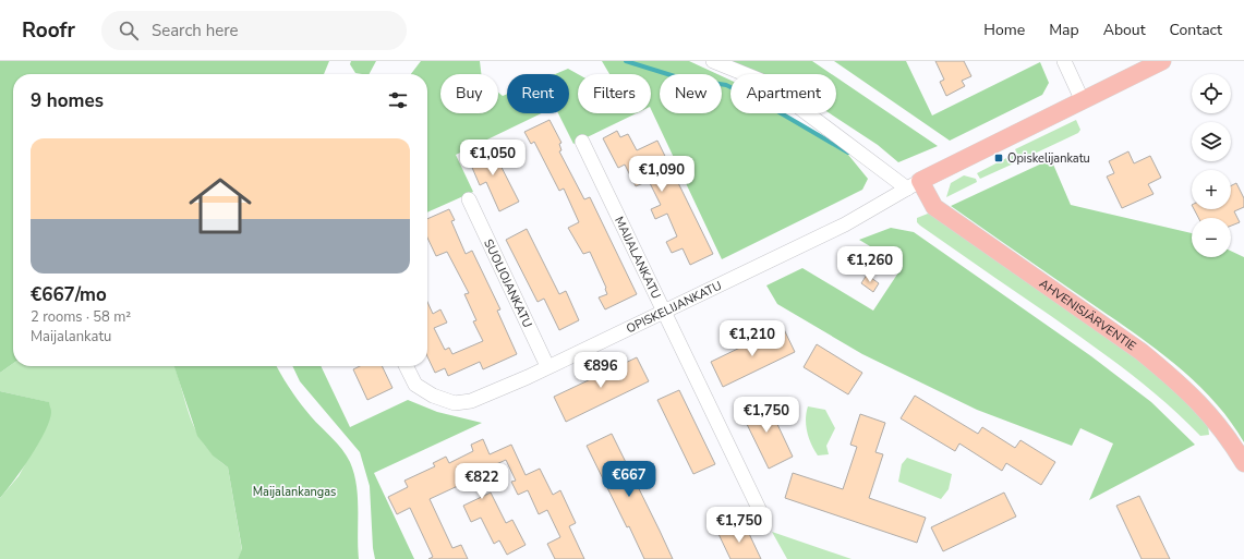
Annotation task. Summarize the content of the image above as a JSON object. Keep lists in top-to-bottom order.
{
  "streets": {
    "main road": ["OPISKELIJANKATU", "AHVENISJÄRVENTIE"],
    "street": ["MAIJALANKATU", "SUOLIOJANKATU"]
  },
  "crossings": [
    ["MAIJALANKATU", "OPISKELIJANKATU"],
    ["SUOLIOJANKATU", "OPISKELIJANKATU"],
    ["OPISKELIJANKATU", "AHVENISJÄRVENTIE"]
  ],
  "parks": ["Maijalankangas"],
  "places": {
    "transit": ["Opiskelijankatu"]
  },
  "page": {
    "header": "Roofr",
    "search": "Search here",
    "nav": [
      "Home",
      "Map",
      "About",
      "Contact"
    ],
    "map_buttons": ["+", "−"],
    "chip": [
      "Buy",
      "Rent",
      "Filters",
      "New",
      "Apartment"
    ],
    "heading": "9 homes",
    "list": [
      {
        "name": "€667/mo",
        "note": "2 rooms · 58 m² · Maijalankatu"
      }
    ],
    "price": [
      "€1,050",
      "€1,090",
      "€1,260",
      "€1,210",
      "€896",
      "€1,750",
      "€667",
      "€822",
      "€1,750"
    ]
  }
}
